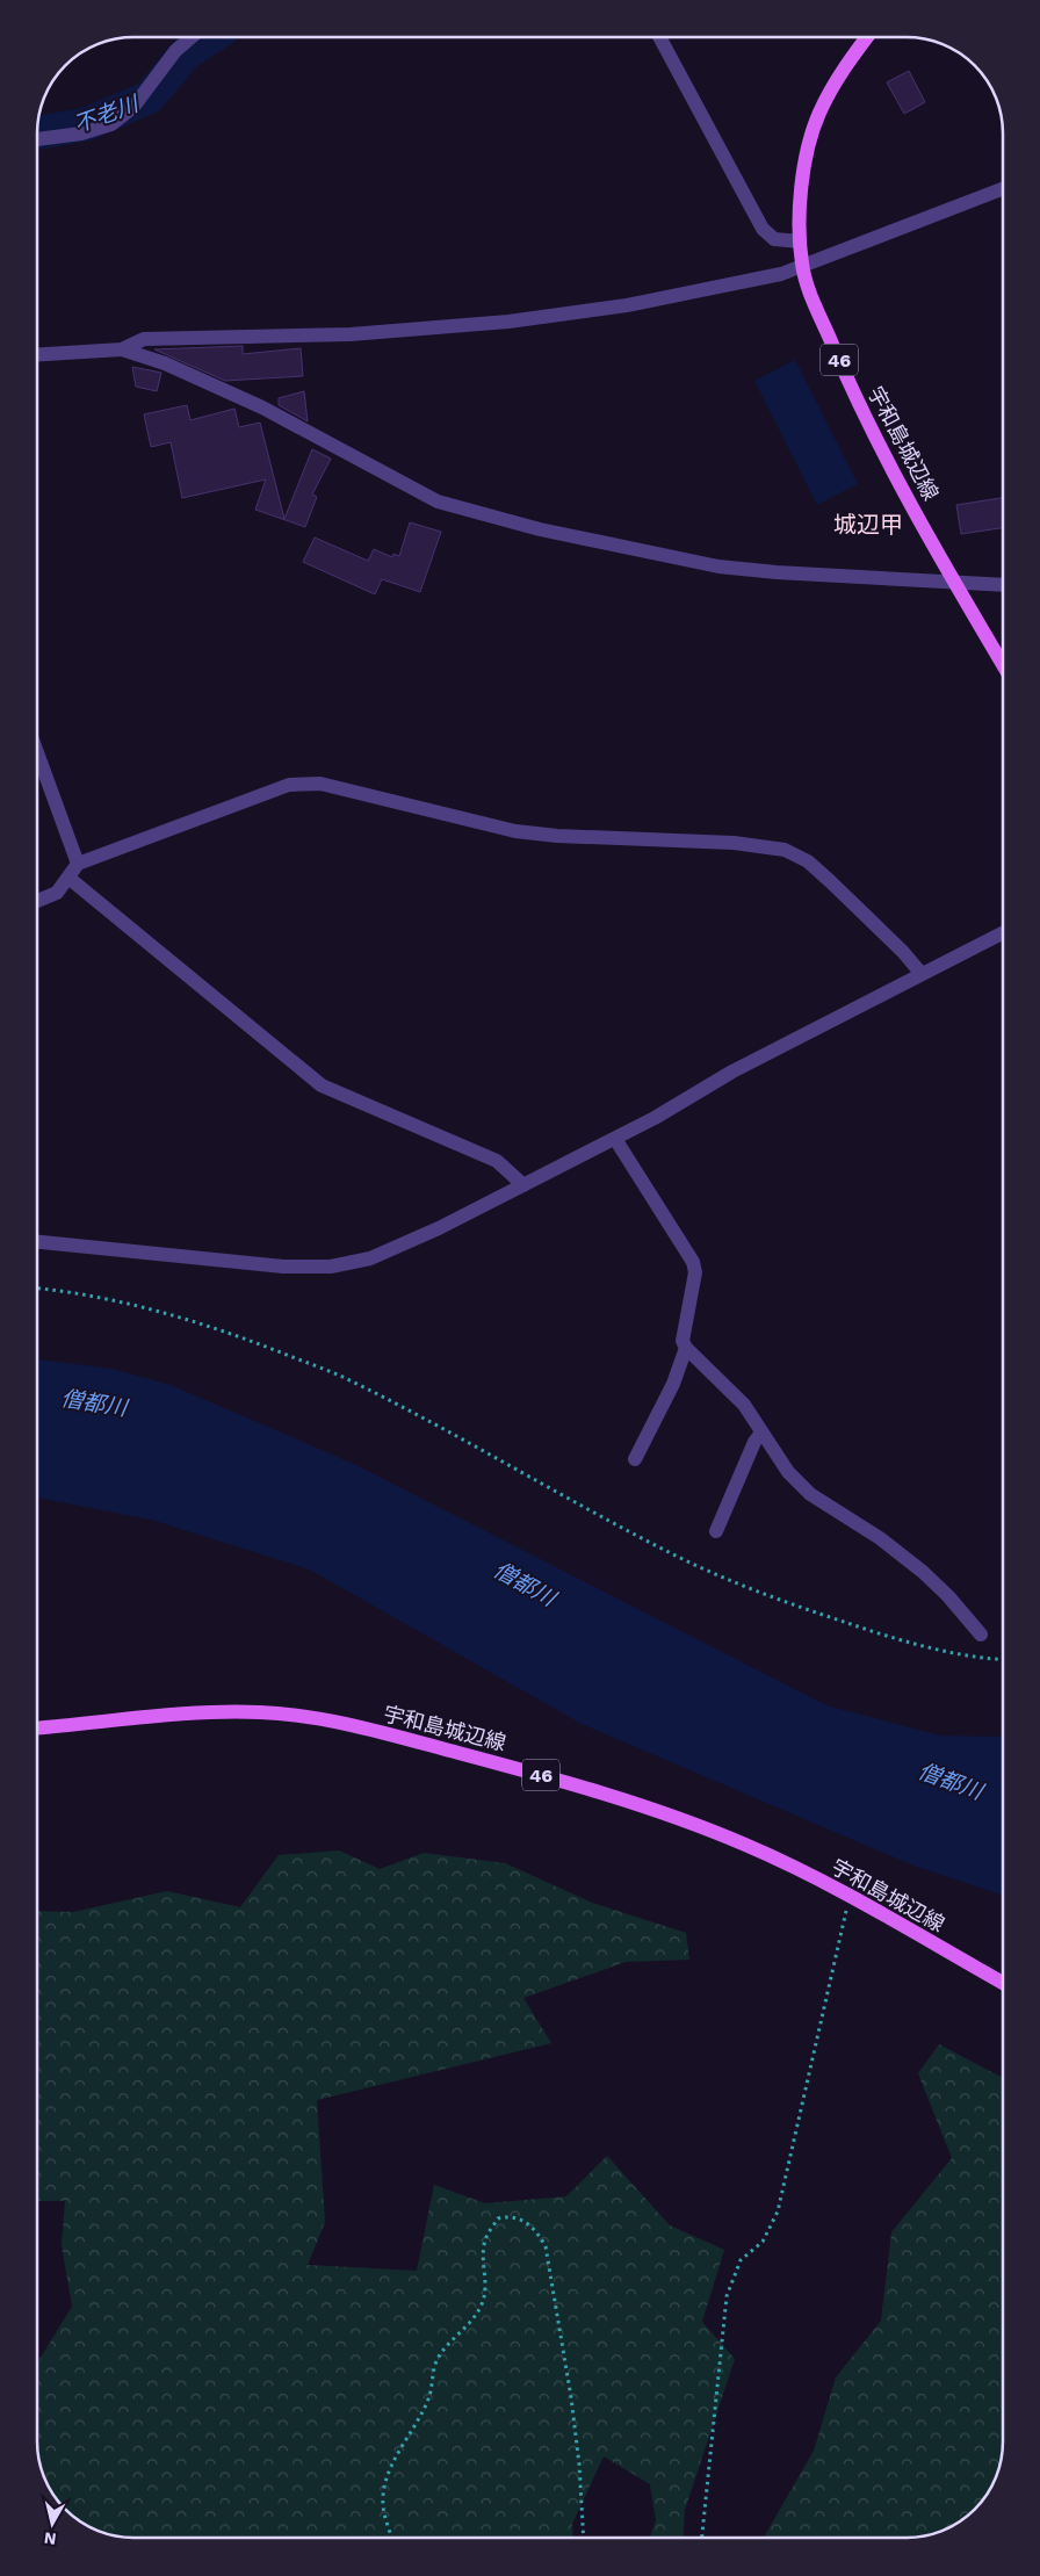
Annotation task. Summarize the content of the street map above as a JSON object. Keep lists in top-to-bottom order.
{
  "streets": {
    "main road": ["46", "宇和島城辺線"]
  },
  "districts": ["城辺甲"],
  "water": ["不老川", "僧都川"],
  "north": "bottom"
}
